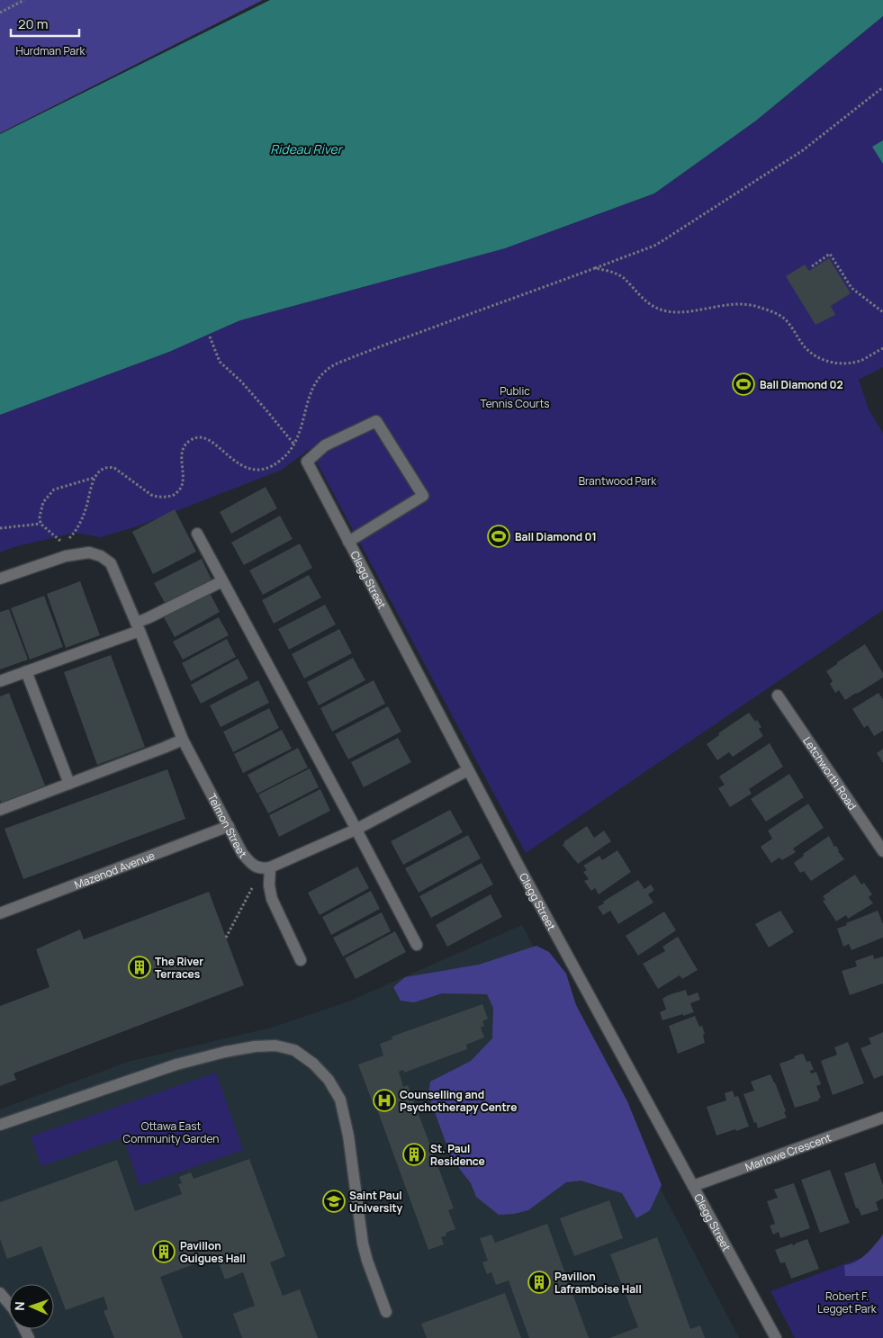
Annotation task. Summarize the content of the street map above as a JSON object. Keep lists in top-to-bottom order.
{
  "streets": {
    "street": [
      "Clegg Street",
      "Letchworth Road",
      "Telmon Street",
      "Mazenod Avenue",
      "Marlowe Crescent"
    ]
  },
  "crossings": [
    ["Clegg Street", "Marlowe Crescent"],
    ["Telmon Street", "Mazenod Avenue"]
  ],
  "water": ["Rideau River"],
  "parks": [
    "Hurdman Park",
    "Public Tennis Courts",
    "Brantwood Park",
    "Ottawa East Community Garden",
    "Robert F. Legget Park"
  ],
  "places": {
    "sports": ["Ball Diamond 02", "Ball Diamond 01"],
    "building": [
      "The River Terraces",
      "St. Paul Residence",
      "Pavillon Guigues Hall",
      "Pavillon Laframboise Hall"
    ],
    "hospital": ["Counselling and Psychotherapy Centre"],
    "school or university": ["Saint Paul University"]
  },
  "scale_bar": "20 m",
  "north": "left"
}
